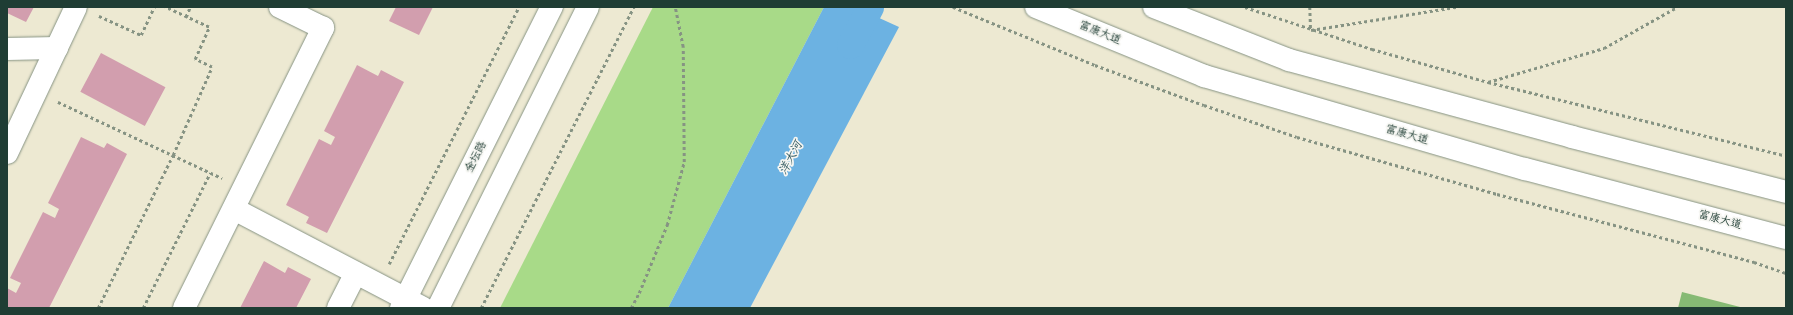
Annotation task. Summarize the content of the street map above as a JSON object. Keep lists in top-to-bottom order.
{
  "streets": {
    "street": ["富康大道", "金坛路"]
  },
  "water": ["洋大河"]
}
